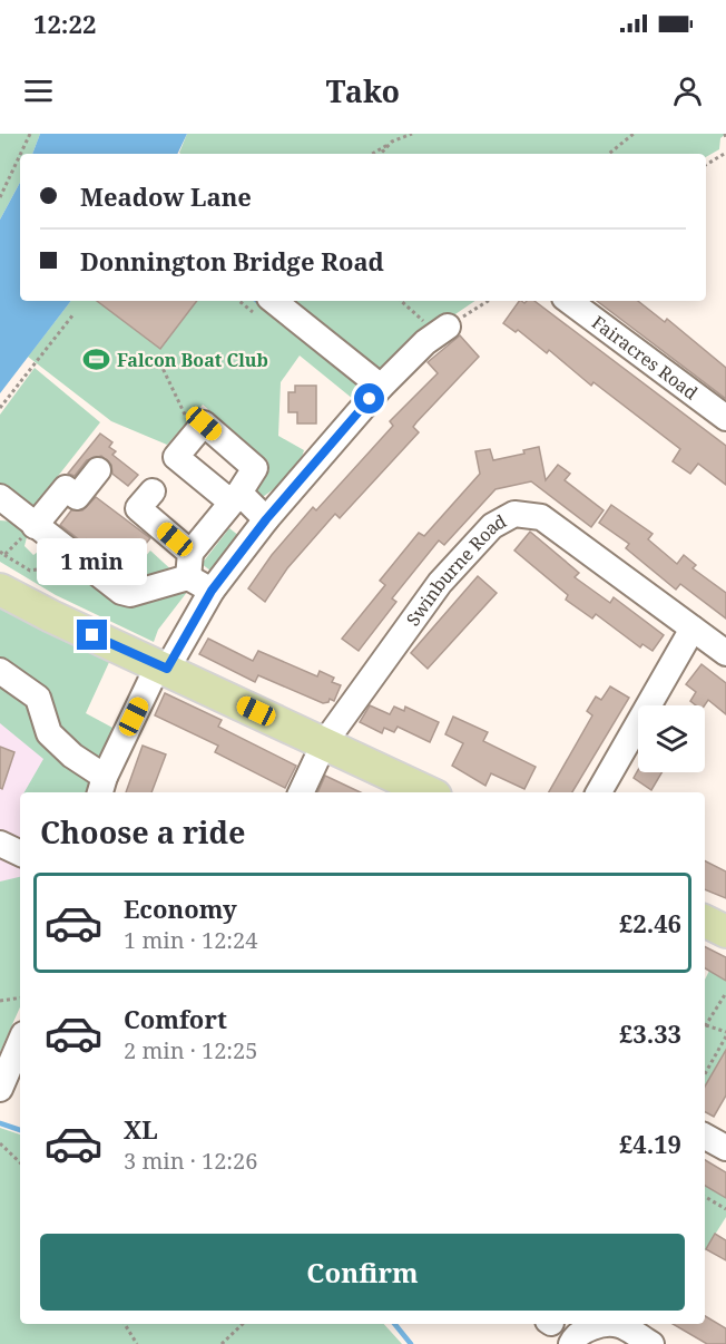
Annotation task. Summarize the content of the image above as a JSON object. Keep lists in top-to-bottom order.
{
  "streets": {
    "street": ["Fairacres Road", "Swinburne Road"]
  },
  "places": {
    "sports": ["Falcon Boat Club"]
  },
  "page": {
    "status": "12:22",
    "header": "Tako",
    "banner": ["Meadow Lane", "Donnington Bridge Road"],
    "bubble": "1 min",
    "heading": "Choose a ride",
    "list": [
      {
        "name": "Economy",
        "note": "1 min · 12:24",
        "value": "£2.46"
      },
      {
        "name": "Comfort",
        "note": "2 min · 12:25",
        "value": "£3.33"
      },
      {
        "name": "XL",
        "note": "3 min · 12:26",
        "value": "£4.19"
      }
    ],
    "buttons": "Confirm"
  }
}
